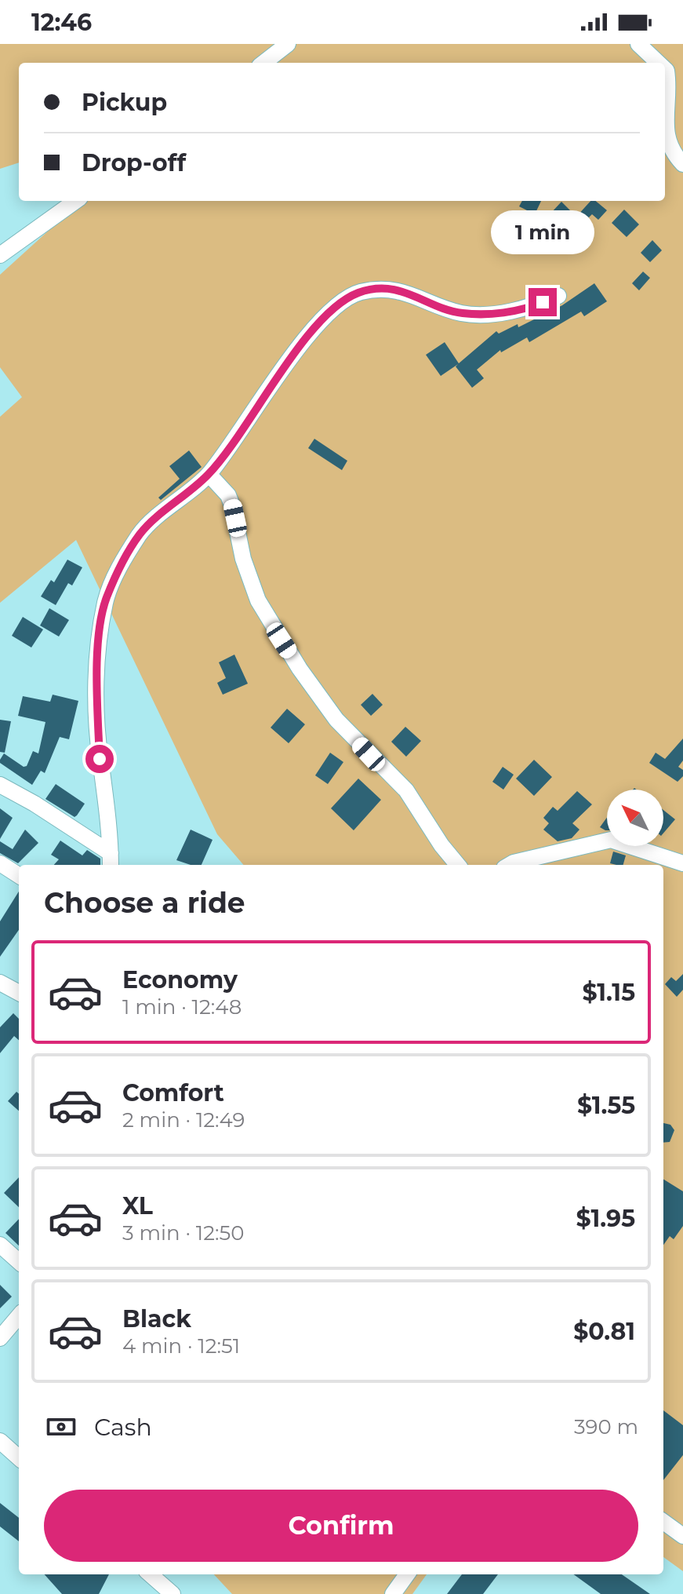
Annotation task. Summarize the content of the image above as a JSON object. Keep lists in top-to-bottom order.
{
  "north": "top left",
  "page": {
    "status": "12:46",
    "banner": ["Pickup", "Drop-off"],
    "bubble": "1 min",
    "heading": "Choose a ride",
    "list": [
      {
        "name": "Economy",
        "note": "1 min · 12:48",
        "value": "$1.15"
      },
      {
        "name": "Comfort",
        "note": "2 min · 12:49",
        "value": "$1.55"
      },
      {
        "name": "XL",
        "note": "3 min · 12:50",
        "value": "$1.95"
      },
      {
        "name": "Black",
        "note": "4 min · 12:51",
        "value": "$0.81"
      }
    ],
    "pay": ["Cash", "390 m"],
    "buttons": "Confirm"
  }
}
